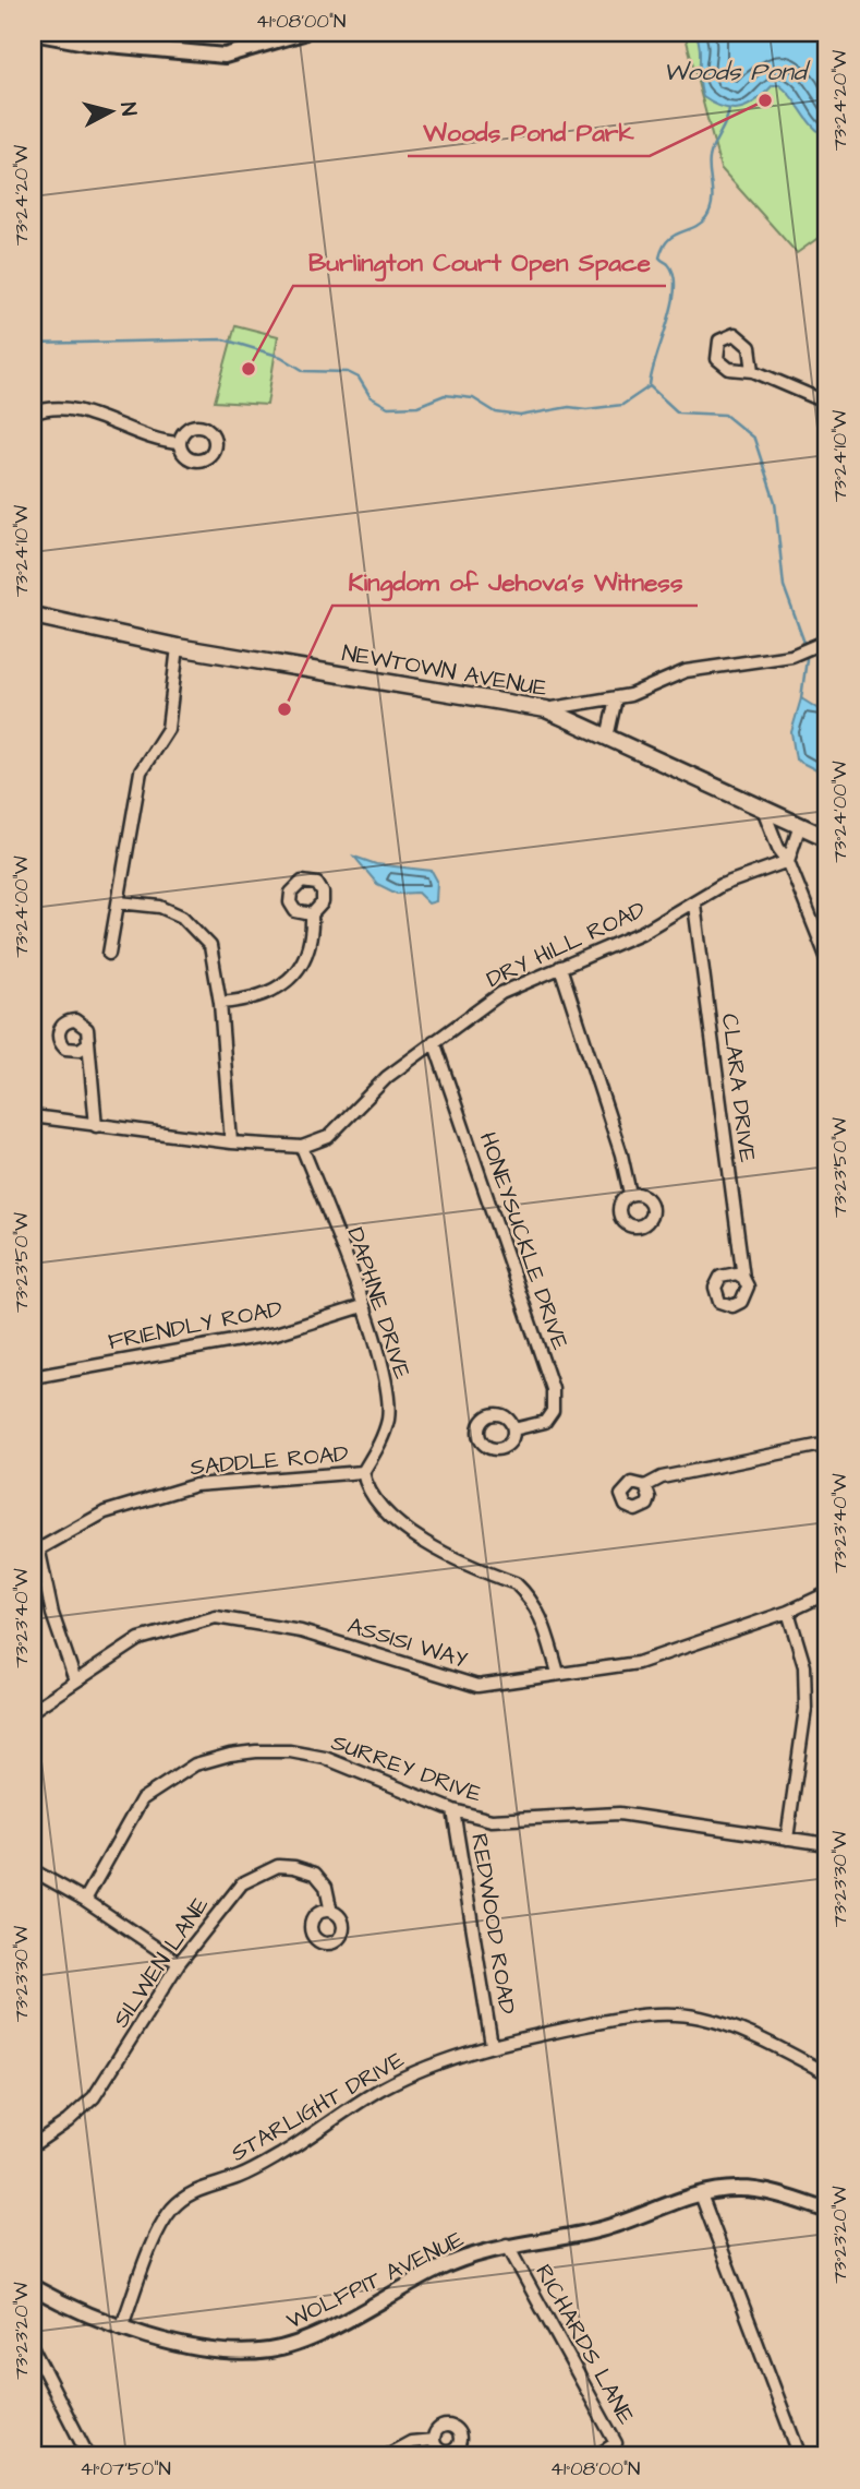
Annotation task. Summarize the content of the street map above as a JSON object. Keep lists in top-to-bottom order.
{
  "streets": {
    "main road": ["NEWTOWN AVENUE"],
    "street": [
      "DRY HILL ROAD",
      "CLARA DRIVE",
      "HONEYSUCKLE DRIVE",
      "DAPHNE DRIVE",
      "FRIENDLY ROAD",
      "SADDLE ROAD",
      "ASSISI WAY",
      "SURREY DRIVE",
      "REDWOOD ROAD",
      "SILWEN LANE",
      "STARLIGHT DRIVE",
      "WOLFPIT AVENUE",
      "RICHARDS LANE"
    ]
  },
  "crossings": [
    ["DRY HILL ROAD", "CLARA DRIVE"],
    ["DRY HILL ROAD", "HONEYSUCKLE DRIVE"],
    ["DRY HILL ROAD", "DAPHNE DRIVE"],
    ["DAPHNE DRIVE", "FRIENDLY ROAD"],
    ["DAPHNE DRIVE", "SADDLE ROAD"],
    ["SADDLE ROAD", "ASSISI WAY"],
    ["SURREY DRIVE", "REDWOOD ROAD"],
    ["REDWOOD ROAD", "STARLIGHT DRIVE"],
    ["STARLIGHT DRIVE", "WOLFPIT AVENUE"],
    ["WOLFPIT AVENUE", "RICHARDS LANE"]
  ],
  "water": ["Woods Pond"],
  "places": ["Woods Pond Park", "Burlington Court Open Space", "Kingdom of Jehova's Witness"],
  "north": "right",
  "coordinates": [
    "41°08'00\"N",
    "73°24'20\"W",
    "73°24'10\"W",
    "73°24'00\"W",
    "73°23'50\"W",
    "73°23'40\"W",
    "73°23'30\"W",
    "73°23'20\"W",
    "41°07'50\"N"
  ]
}
